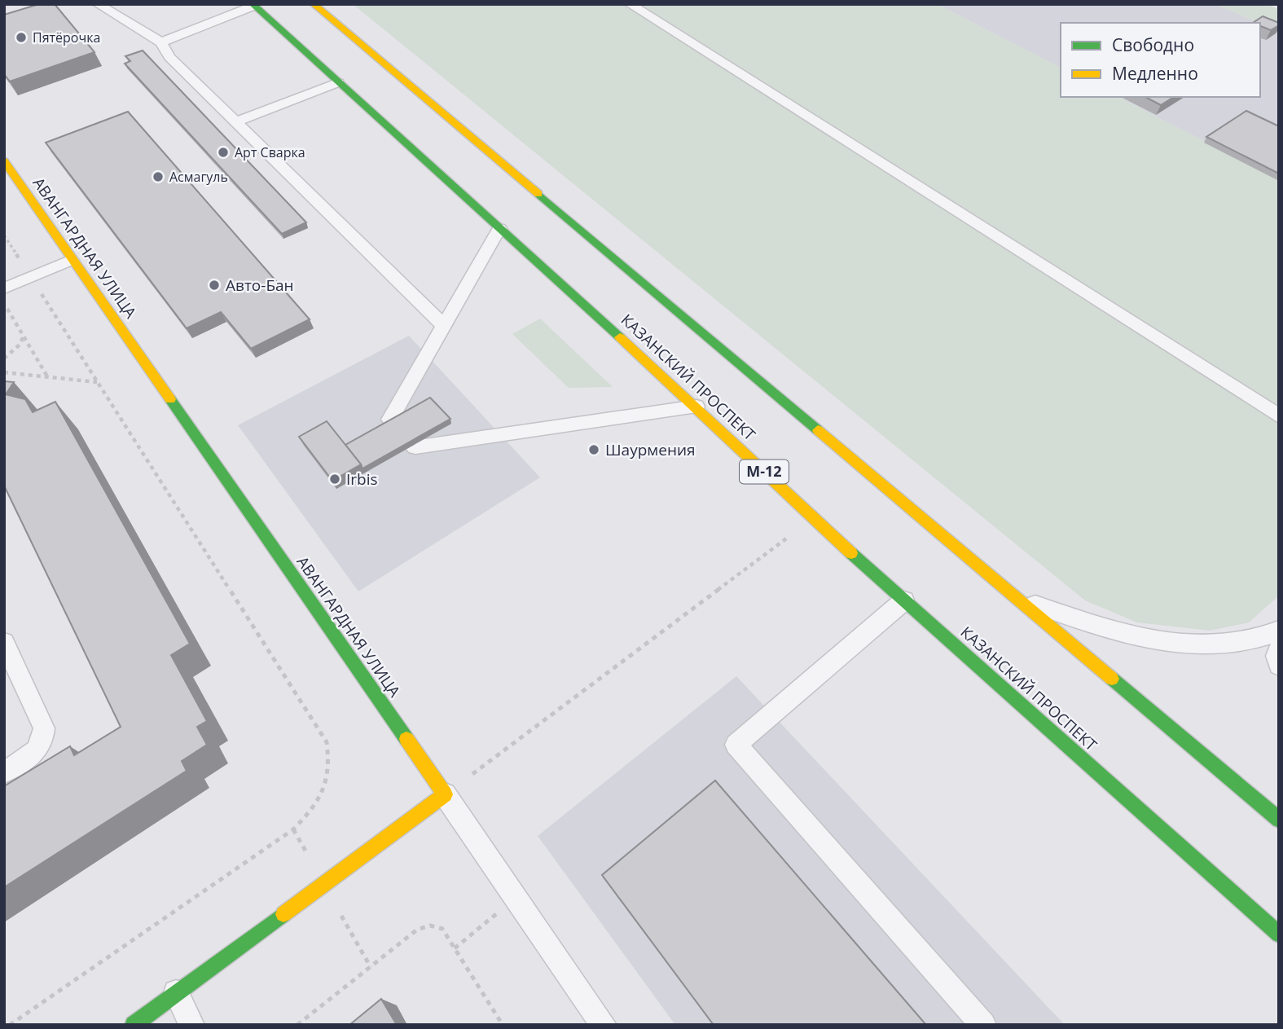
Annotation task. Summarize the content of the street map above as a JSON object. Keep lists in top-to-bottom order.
{
  "streets": {
    "main road": ["АВАНГАРДНАЯ УЛИЦА", "КАЗАНСКИЙ ПРОСПЕКТ", "М-12"]
  },
  "places": [
    "Пятёрочка",
    "Арт Сварка",
    "Асмагуль",
    "Авто-Бан",
    "Шаурмения",
    "Irbis"
  ],
  "legend": ["Свободно", "Медленно"]
}
